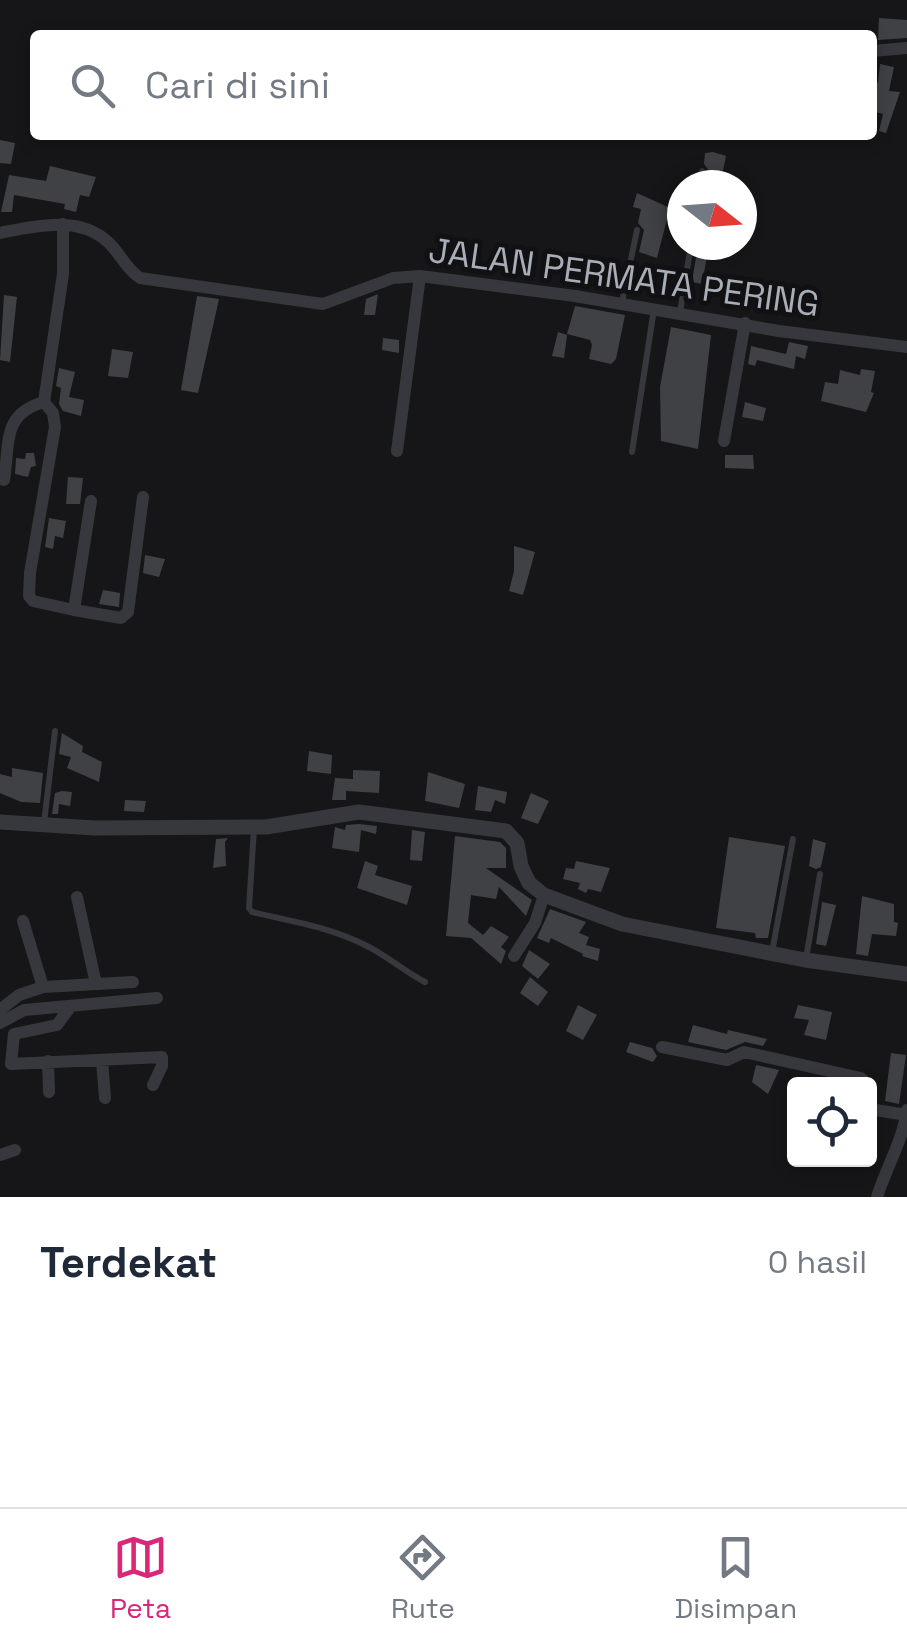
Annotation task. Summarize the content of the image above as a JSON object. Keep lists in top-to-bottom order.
{
  "streets": {
    "street": ["JALAN PERMATA PERING"]
  },
  "north": "right",
  "page": {
    "search": "Cari di sini",
    "heading": ["Terdekat", "0 hasil"],
    "nav": ["Peta", "Rute", "Disimpan"]
  }
}
